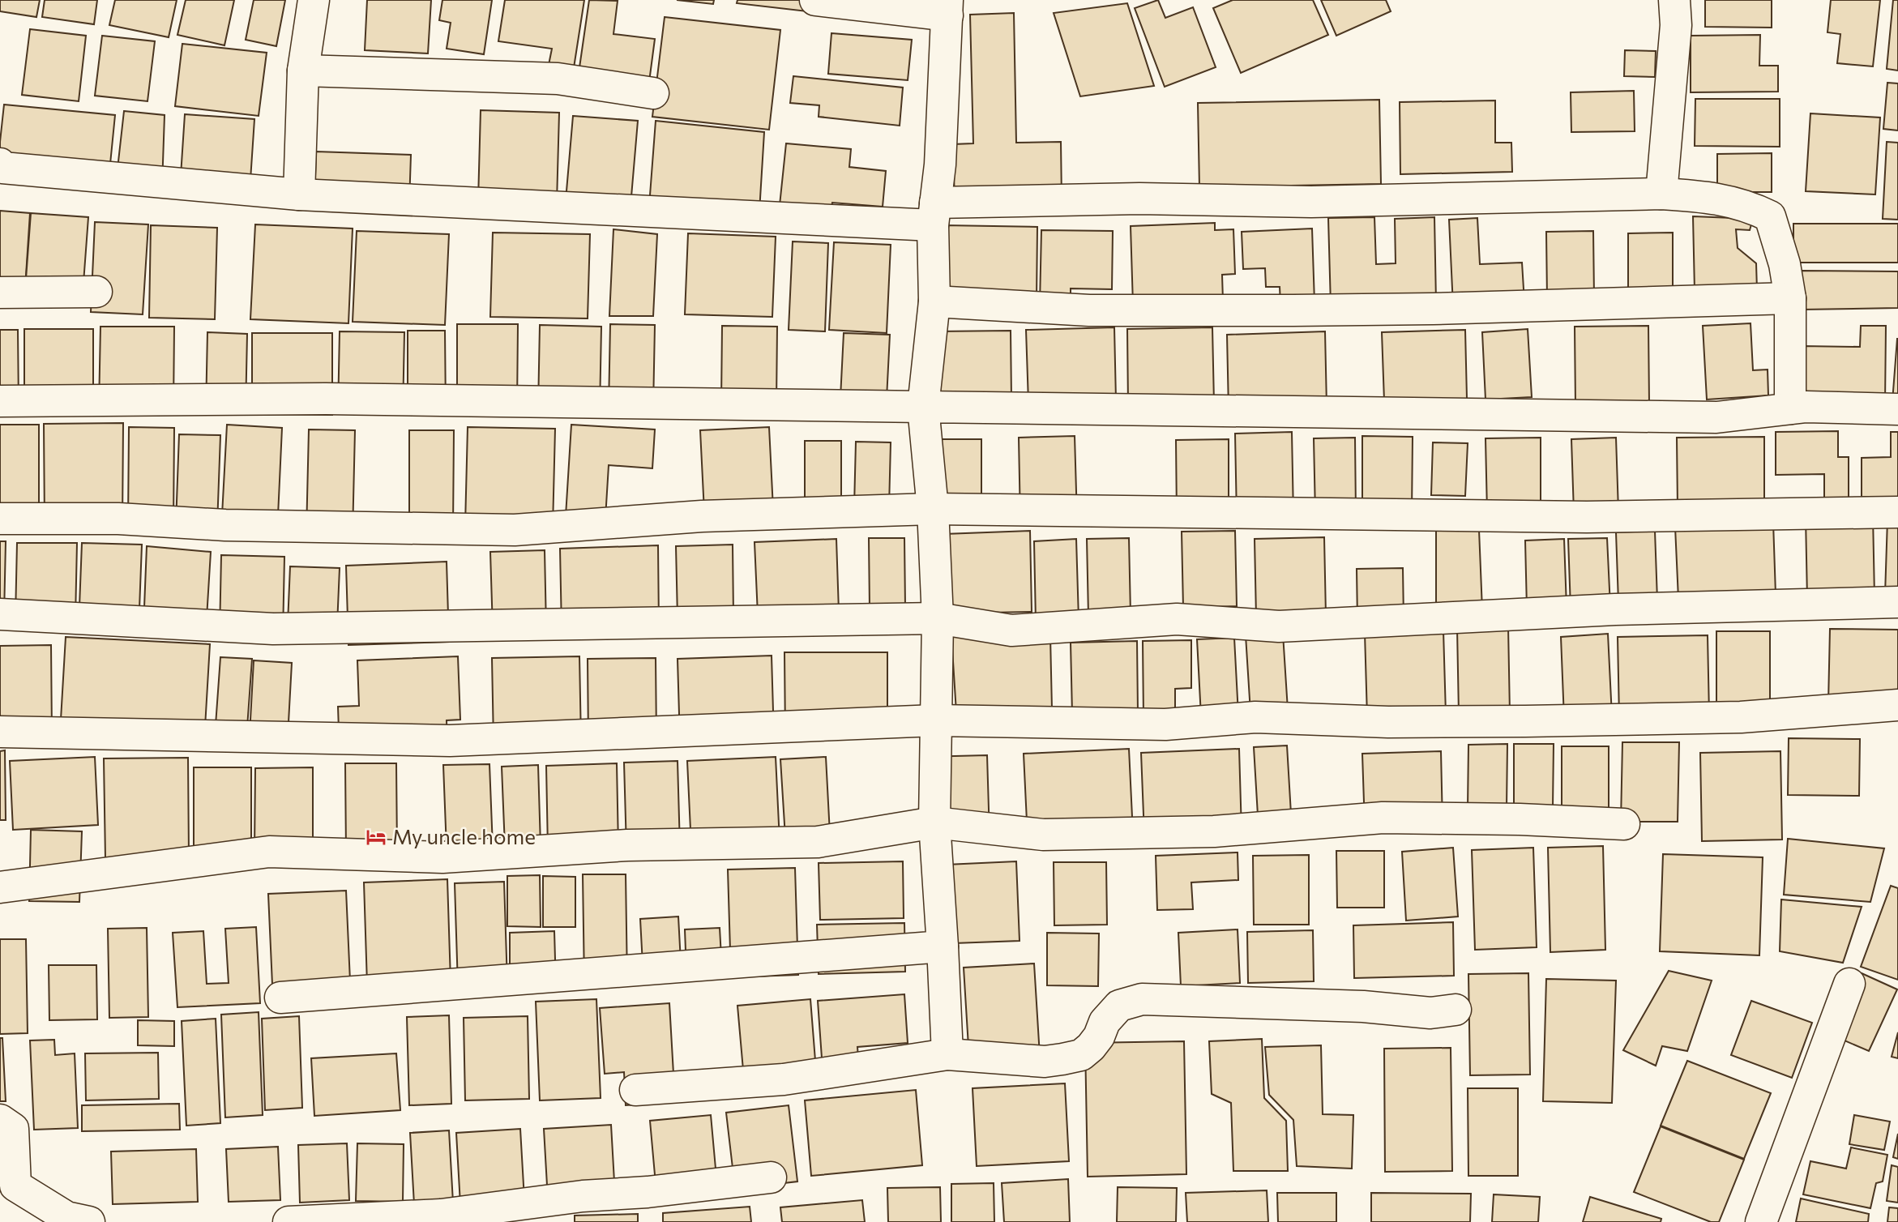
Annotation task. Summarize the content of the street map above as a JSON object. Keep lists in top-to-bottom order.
{
  "places": {
    "hotel": ["My uncle home"]
  }
}
